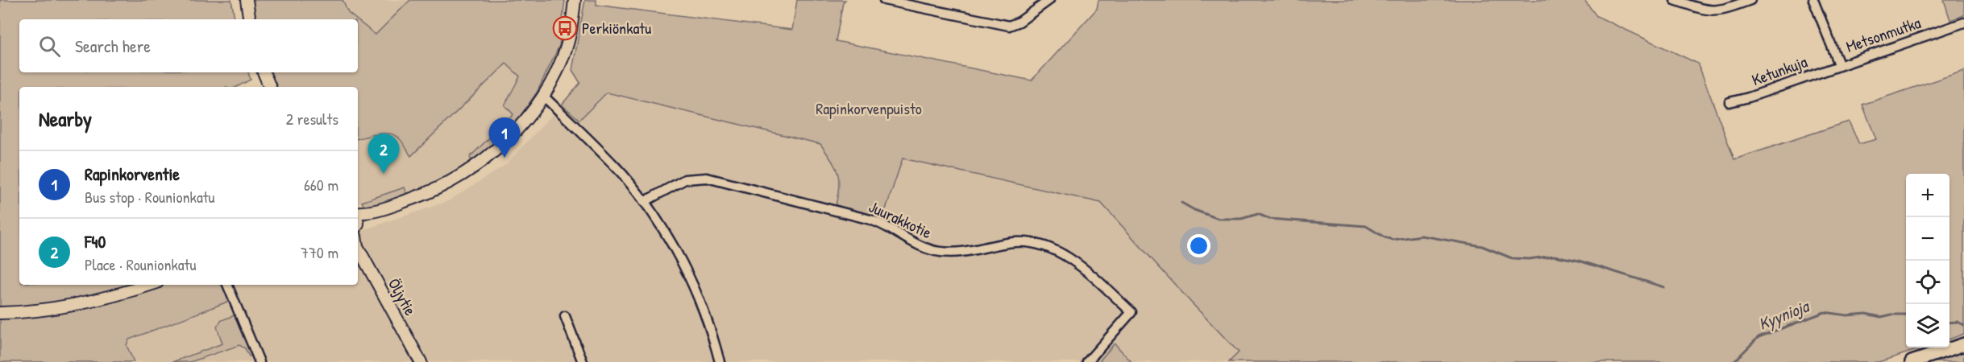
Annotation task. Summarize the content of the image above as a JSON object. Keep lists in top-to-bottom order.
{
  "streets": {
    "main road": ["Öljytie"],
    "street": ["Metsonmutka", "Ketunkuja", "Juurakkotie"]
  },
  "crossings": [
    ["Metsonmutka", "Ketunkuja"]
  ],
  "water": ["Kyynioja"],
  "parks": ["Rapinkorvenpuisto"],
  "places": {
    "bus stop": ["Perkiönkatu"]
  },
  "page": {
    "search": "Search here",
    "heading": ["Nearby", "2 results"],
    "pins": ["1", "2"],
    "list": [
      {
        "mark": "1",
        "name": "Rapinkorventie",
        "note": "Bus stop · Rounionkatu",
        "value": "660 m"
      },
      {
        "mark": "2",
        "name": "F40",
        "note": "Place · Rounionkatu",
        "value": "770 m"
      }
    ],
    "map_buttons": ["+", "−"]
  }
}
